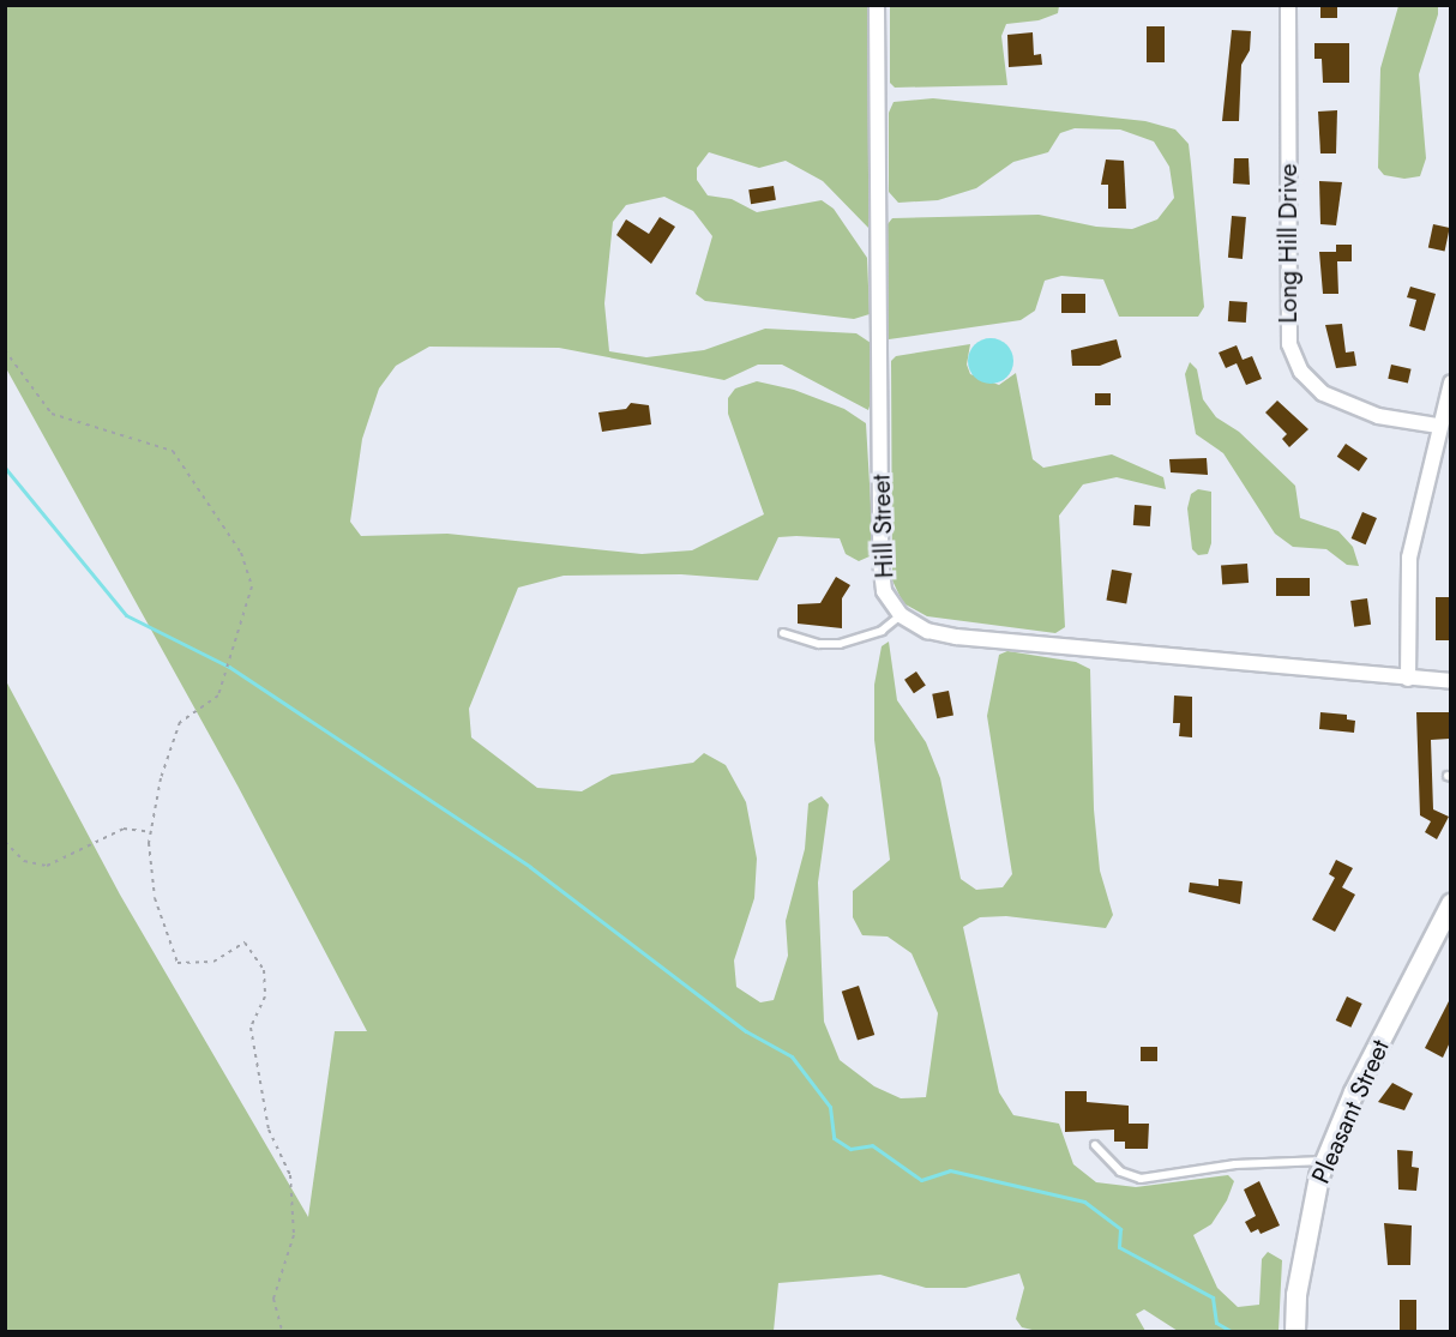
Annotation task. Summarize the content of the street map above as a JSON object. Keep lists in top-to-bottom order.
{
  "streets": {
    "street": ["Long Hill Drive", "Hill Street", "Pleasant Street"]
  }
}
